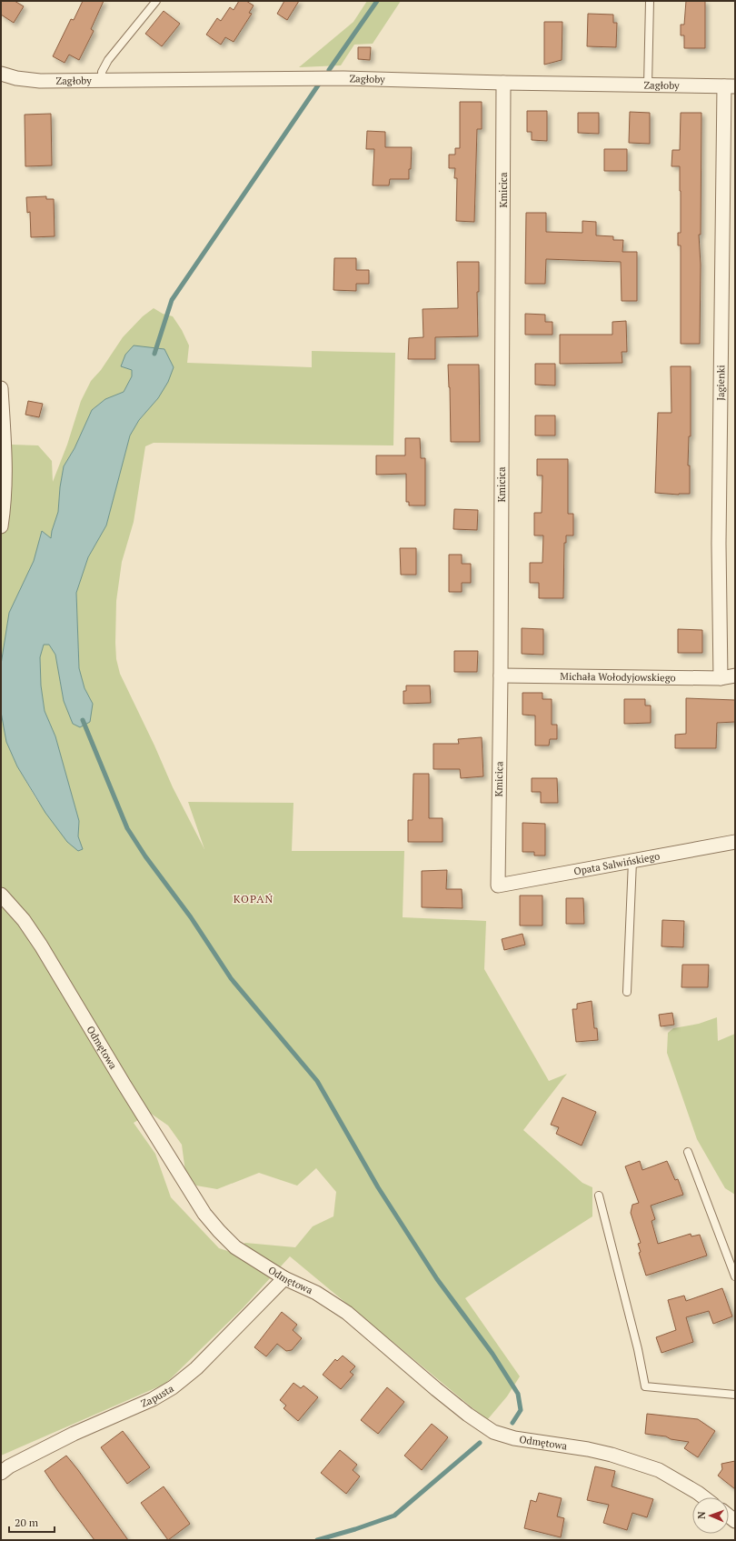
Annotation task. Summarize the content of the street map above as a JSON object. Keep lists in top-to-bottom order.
{
  "streets": {
    "street": [
      "Zagłoby",
      "Kmicica",
      "Jagienki",
      "Michała Wołodyjowskiego",
      "Opata Salwińskiego",
      "Odmętowa",
      "Zapusta"
    ]
  },
  "crossings": [
    ["Zagłoby", "Kmicica"],
    ["Zagłoby", "Jagienki"],
    ["Kmicica", "Michała Wołodyjowskiego"],
    ["Kmicica", "Opata Salwińskiego"],
    ["Jagienki", "Michała Wołodyjowskiego"],
    ["Odmętowa", "Zapusta"]
  ],
  "districts": ["KOPAŃ"],
  "scale_bar": "20 m",
  "north": "left"
}
